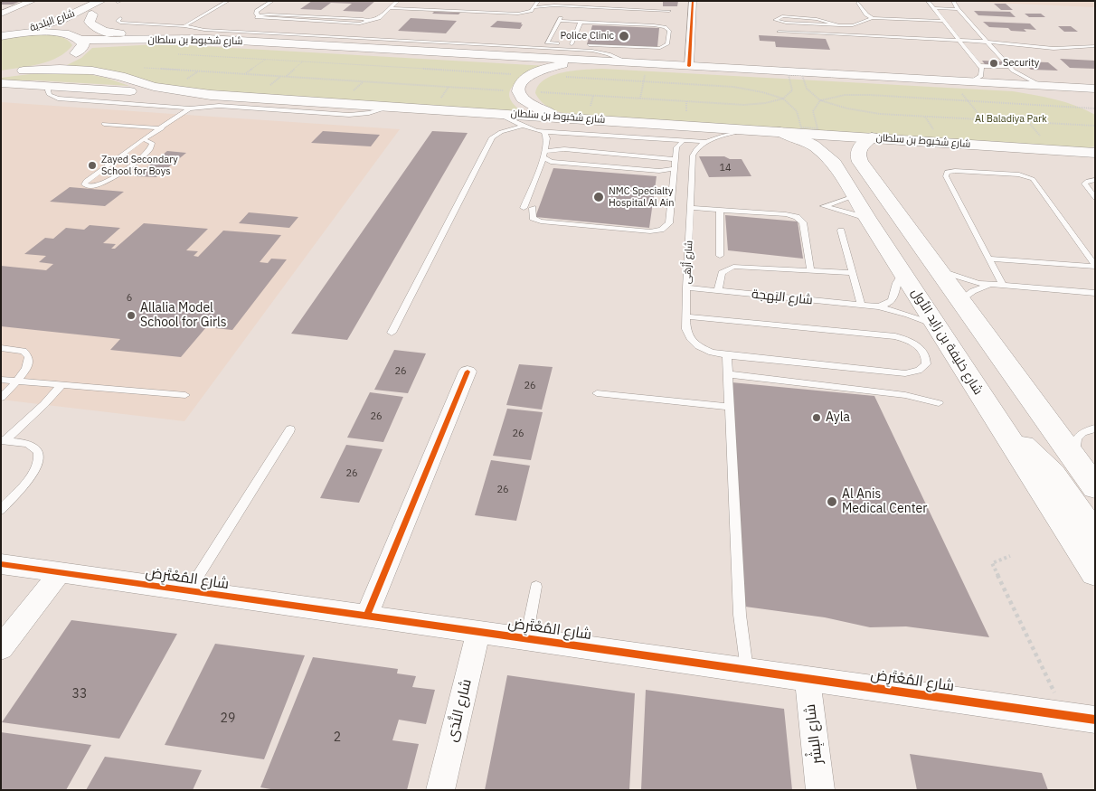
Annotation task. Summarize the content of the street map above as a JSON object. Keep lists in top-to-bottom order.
{
  "streets": {
    "main road": ["شارع البلدية", "شارع شخبوط بن سلطان", "شارع خليفة بن زايد الأول"],
    "street": ["شارع المُعْتَرِض", "شارع النَّدَى", "شارع البِشْر"],
    "lane": ["شارع أَزْهَى", "شارع البَهجة"]
  },
  "crossings": [
    ["شارع البلدية", "شارع شخبوط بن سلطان"],
    ["شارع شخبوط بن سلطان", "شارع أَزْهَى"],
    ["شارع شخبوط بن سلطان", "شارع خليفة بن زايد الأول"],
    ["شارع أَزْهَى", "شارع البَهجة"],
    ["شارع البَهجة", "شارع خليفة بن زايد الأول"],
    ["شارع المُعْتَرِض", "شارع النَّدَى"],
    ["شارع المُعْتَرِض", "شارع البِشْر"]
  ],
  "parks": ["Al Baladiya Park"],
  "places": [
    "Police Clinic",
    "Security",
    "Zayed Secondary School for Boys",
    "NMC Specialty Hospital Al Ain",
    "Allalia Model School for Girls",
    "Ayla",
    "Al Anis Medical Center"
  ],
  "house_numbers": [
    "14",
    "6",
    "26",
    "26",
    "26",
    "26",
    "26",
    "26",
    "33",
    "29",
    "2"
  ]
}
